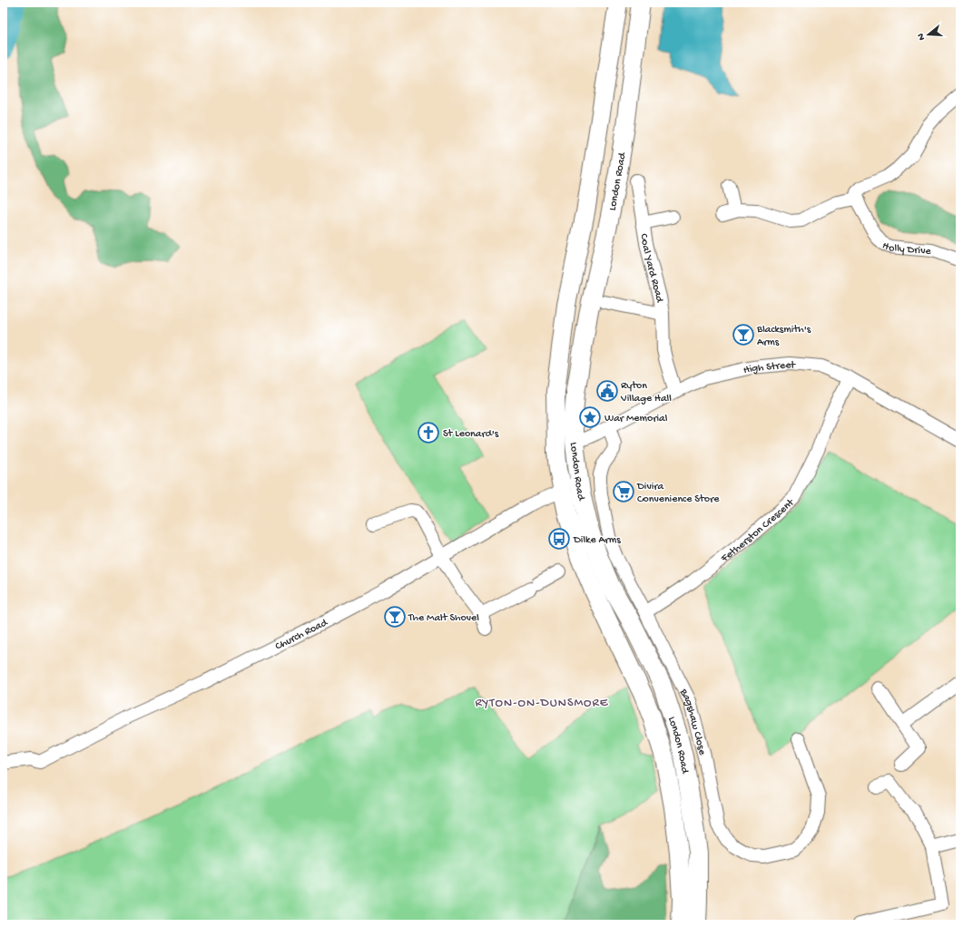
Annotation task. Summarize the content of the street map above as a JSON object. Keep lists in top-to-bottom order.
{
  "streets": {
    "highway": ["London Road"],
    "street": [
      "Holly Drive",
      "Coal Yard Road",
      "High Street",
      "Fetherston Crescent",
      "Church Road",
      "Bagshaw Close"
    ]
  },
  "crossings": [
    ["London Road", "High Street"],
    ["London Road", "Church Road"],
    ["Coal Yard Road", "High Street"],
    ["High Street", "Fetherston Crescent"],
    ["High Street", "Bagshaw Close"],
    ["Fetherston Crescent", "Bagshaw Close"]
  ],
  "districts": ["RYTON-ON-DUNSMORE"],
  "places": {
    "bar": ["Blacksmith's Arms", "The Malt Shovel"],
    "public building": ["Ryton Village Hall"],
    "place": ["War Memorial"],
    "church": ["St Leonard's"],
    "supermarket": ["Divira Convenience Store"],
    "bus stop": ["Dilke Arms"]
  },
  "north": "left"
}
